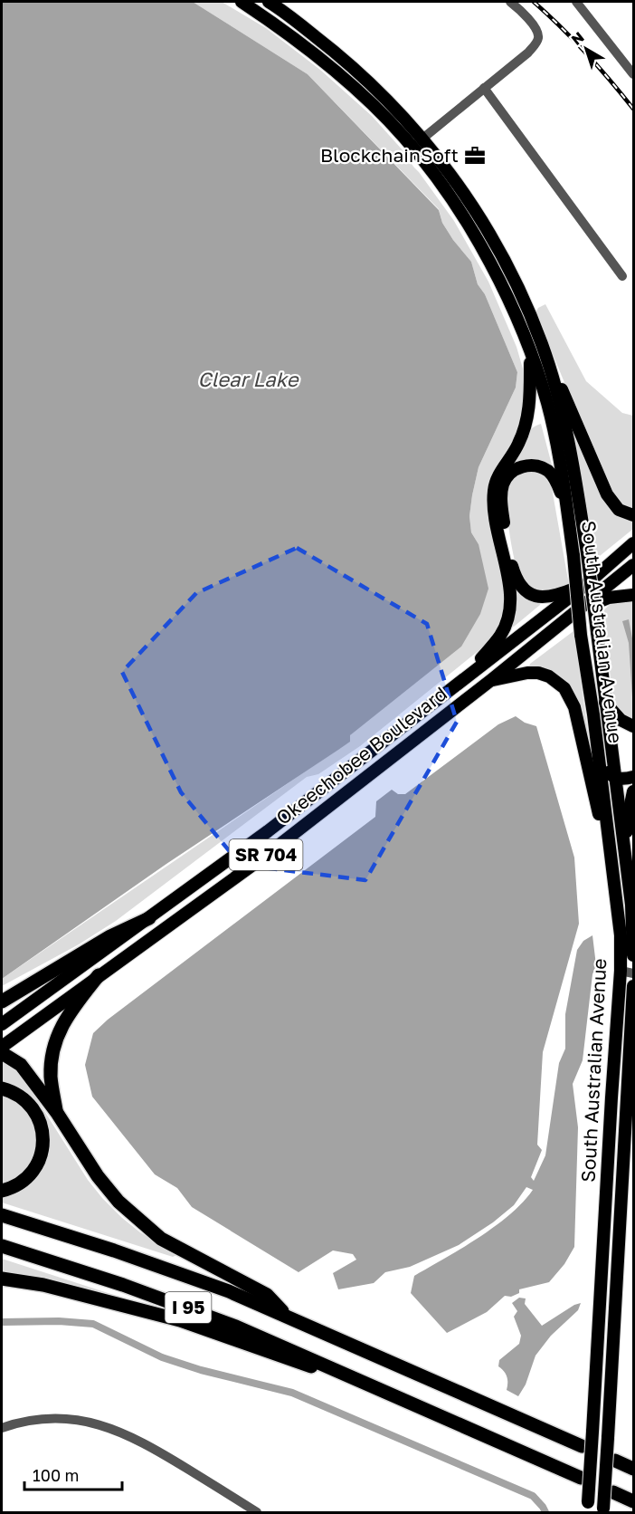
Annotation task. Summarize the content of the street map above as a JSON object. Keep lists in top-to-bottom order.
{
  "streets": {
    "highway": ["I 95"],
    "main road": ["South Australian Avenue", "Okeechobee Boulevard", "SR 704"]
  },
  "water": ["Clear Lake"],
  "places": {
    "office": ["BlockchainSoft"]
  },
  "scale_bar": "100 m",
  "north": "top left"
}
